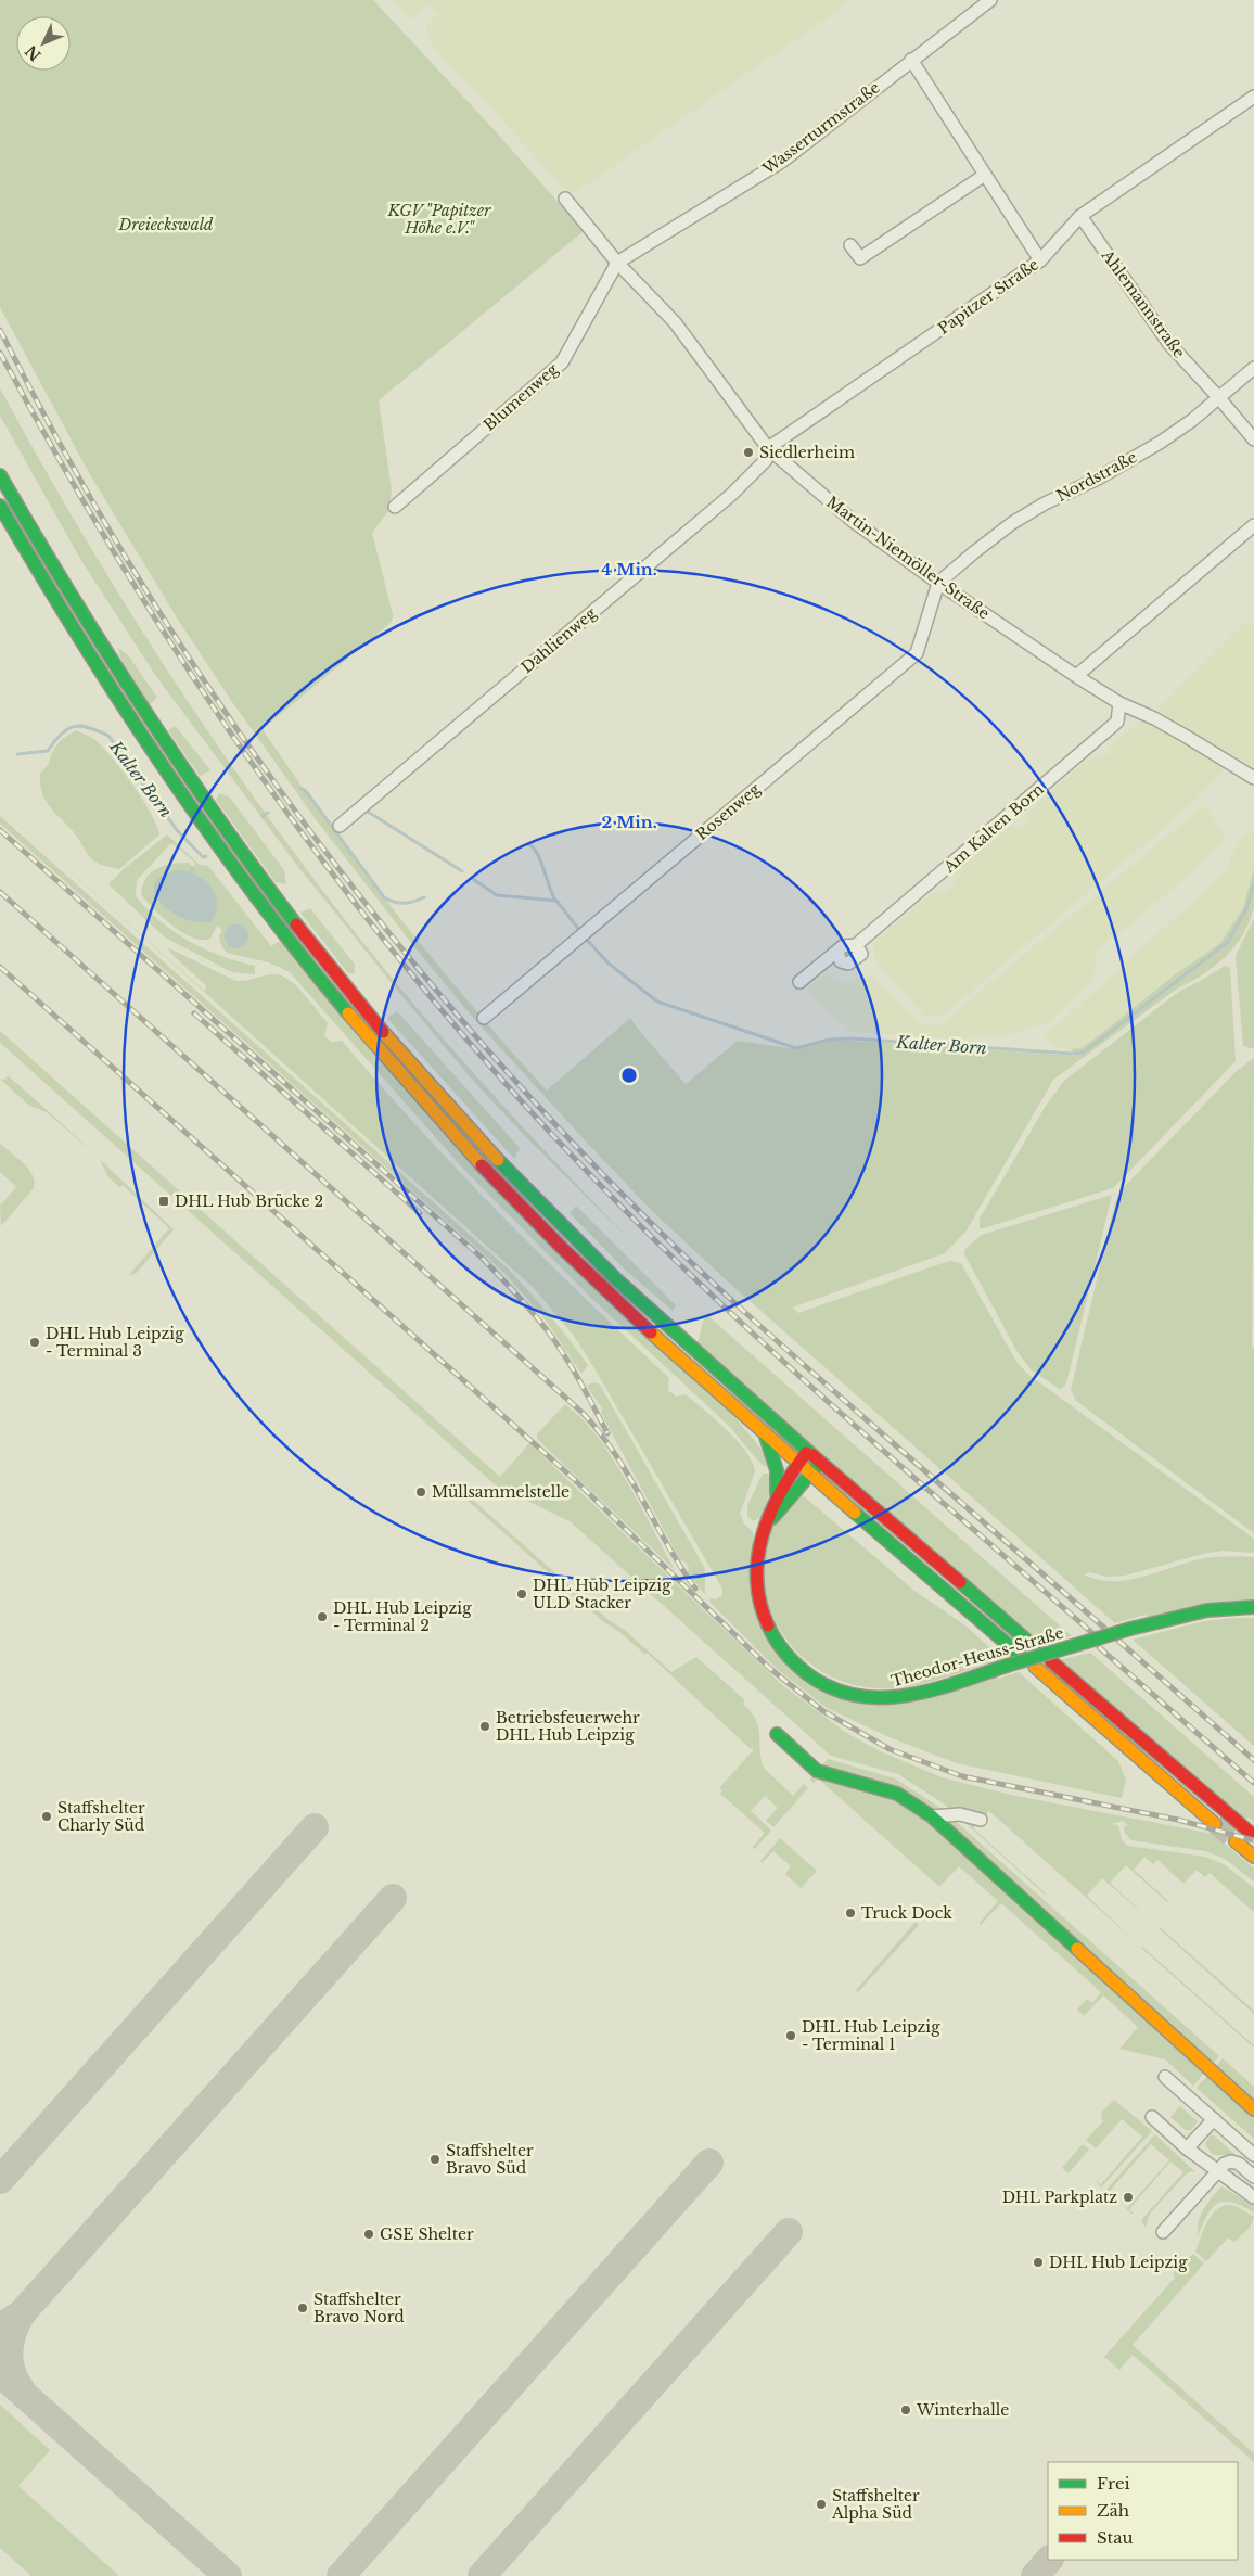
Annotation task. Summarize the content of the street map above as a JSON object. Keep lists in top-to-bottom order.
{
  "streets": {
    "main road": ["Theodor-Heuss-Straße"],
    "street": [
      "Wasserturmstraße",
      "Papitzer Straße",
      "Ahlemannstraße",
      "Blumenweg",
      "Nordstraße",
      "Martin-Niemöller-Straße",
      "Dahlienweg",
      "Rosenweg",
      "Am Kalten Born"
    ]
  },
  "crossings": [
    ["Wasserturmstraße", "Blumenweg"],
    ["Wasserturmstraße", "Martin-Niemöller-Straße"],
    ["Papitzer Straße", "Ahlemannstraße"],
    ["Papitzer Straße", "Martin-Niemöller-Straße"],
    ["Papitzer Straße", "Dahlienweg"],
    ["Ahlemannstraße", "Nordstraße"],
    ["Blumenweg", "Martin-Niemöller-Straße"],
    ["Nordstraße", "Martin-Niemöller-Straße"],
    ["Nordstraße", "Rosenweg"],
    ["Martin-Niemöller-Straße", "Dahlienweg"],
    ["Martin-Niemöller-Straße", "Rosenweg"],
    ["Martin-Niemöller-Straße", "Am Kalten Born"]
  ],
  "water": ["Kalter Born"],
  "parks": ["KGV \"Papitzer Höhe e.V.\"", "Dreieckswald"],
  "places": {
    "other": [
      "Siedlerheim",
      "DHL Hub Leipzig - Terminal 3",
      "Müllsammelstelle",
      "DHL Hub Leipzig ULD Stacker",
      "DHL Hub Leipzig - Terminal 2",
      "Betriebsfeuerwehr DHL Hub Leipzig",
      "Staffshelter Charly Süd",
      "Truck Dock",
      "DHL Hub Leipzig - Terminal 1",
      "Staffshelter Bravo Süd",
      "DHL Parkplatz",
      "GSE Shelter",
      "DHL Hub Leipzig",
      "Staffshelter Bravo Nord",
      "Winterhalle",
      "Staffshelter Alpha Süd"
    ],
    "transit": ["DHL Hub Brücke 2"]
  },
  "legend": ["Frei", "Zäh", "Stau"],
  "north": "bottom left",
  "rings": ["4 Min.", "2 Min."]
}
